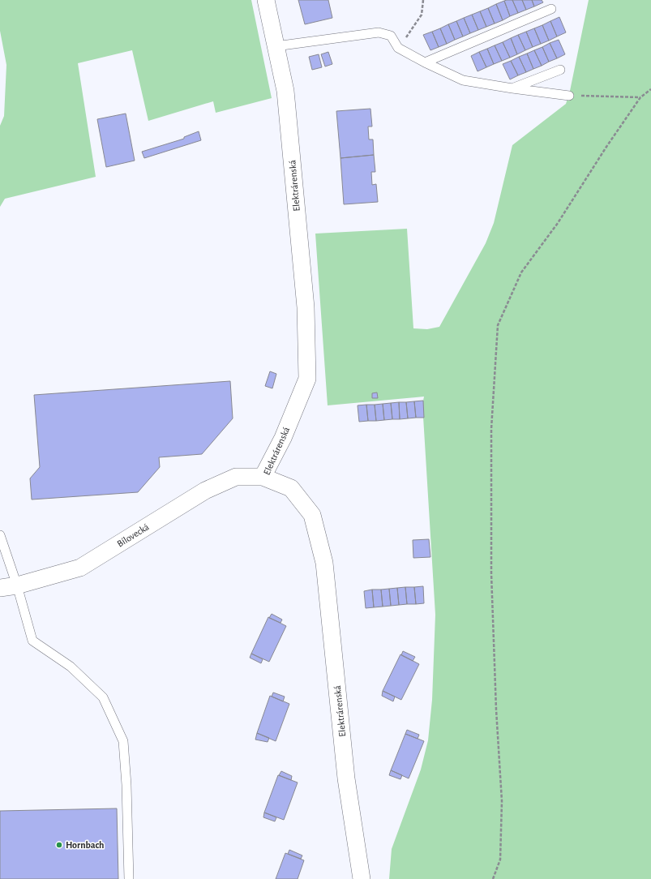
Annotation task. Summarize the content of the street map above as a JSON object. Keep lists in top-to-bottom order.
{
  "streets": {
    "street": ["Elektrárenská", "Bílovecká"]
  },
  "crossings": [
    ["Elektrárenská", "Bílovecká"]
  ],
  "places": ["Hornbach"]
}
